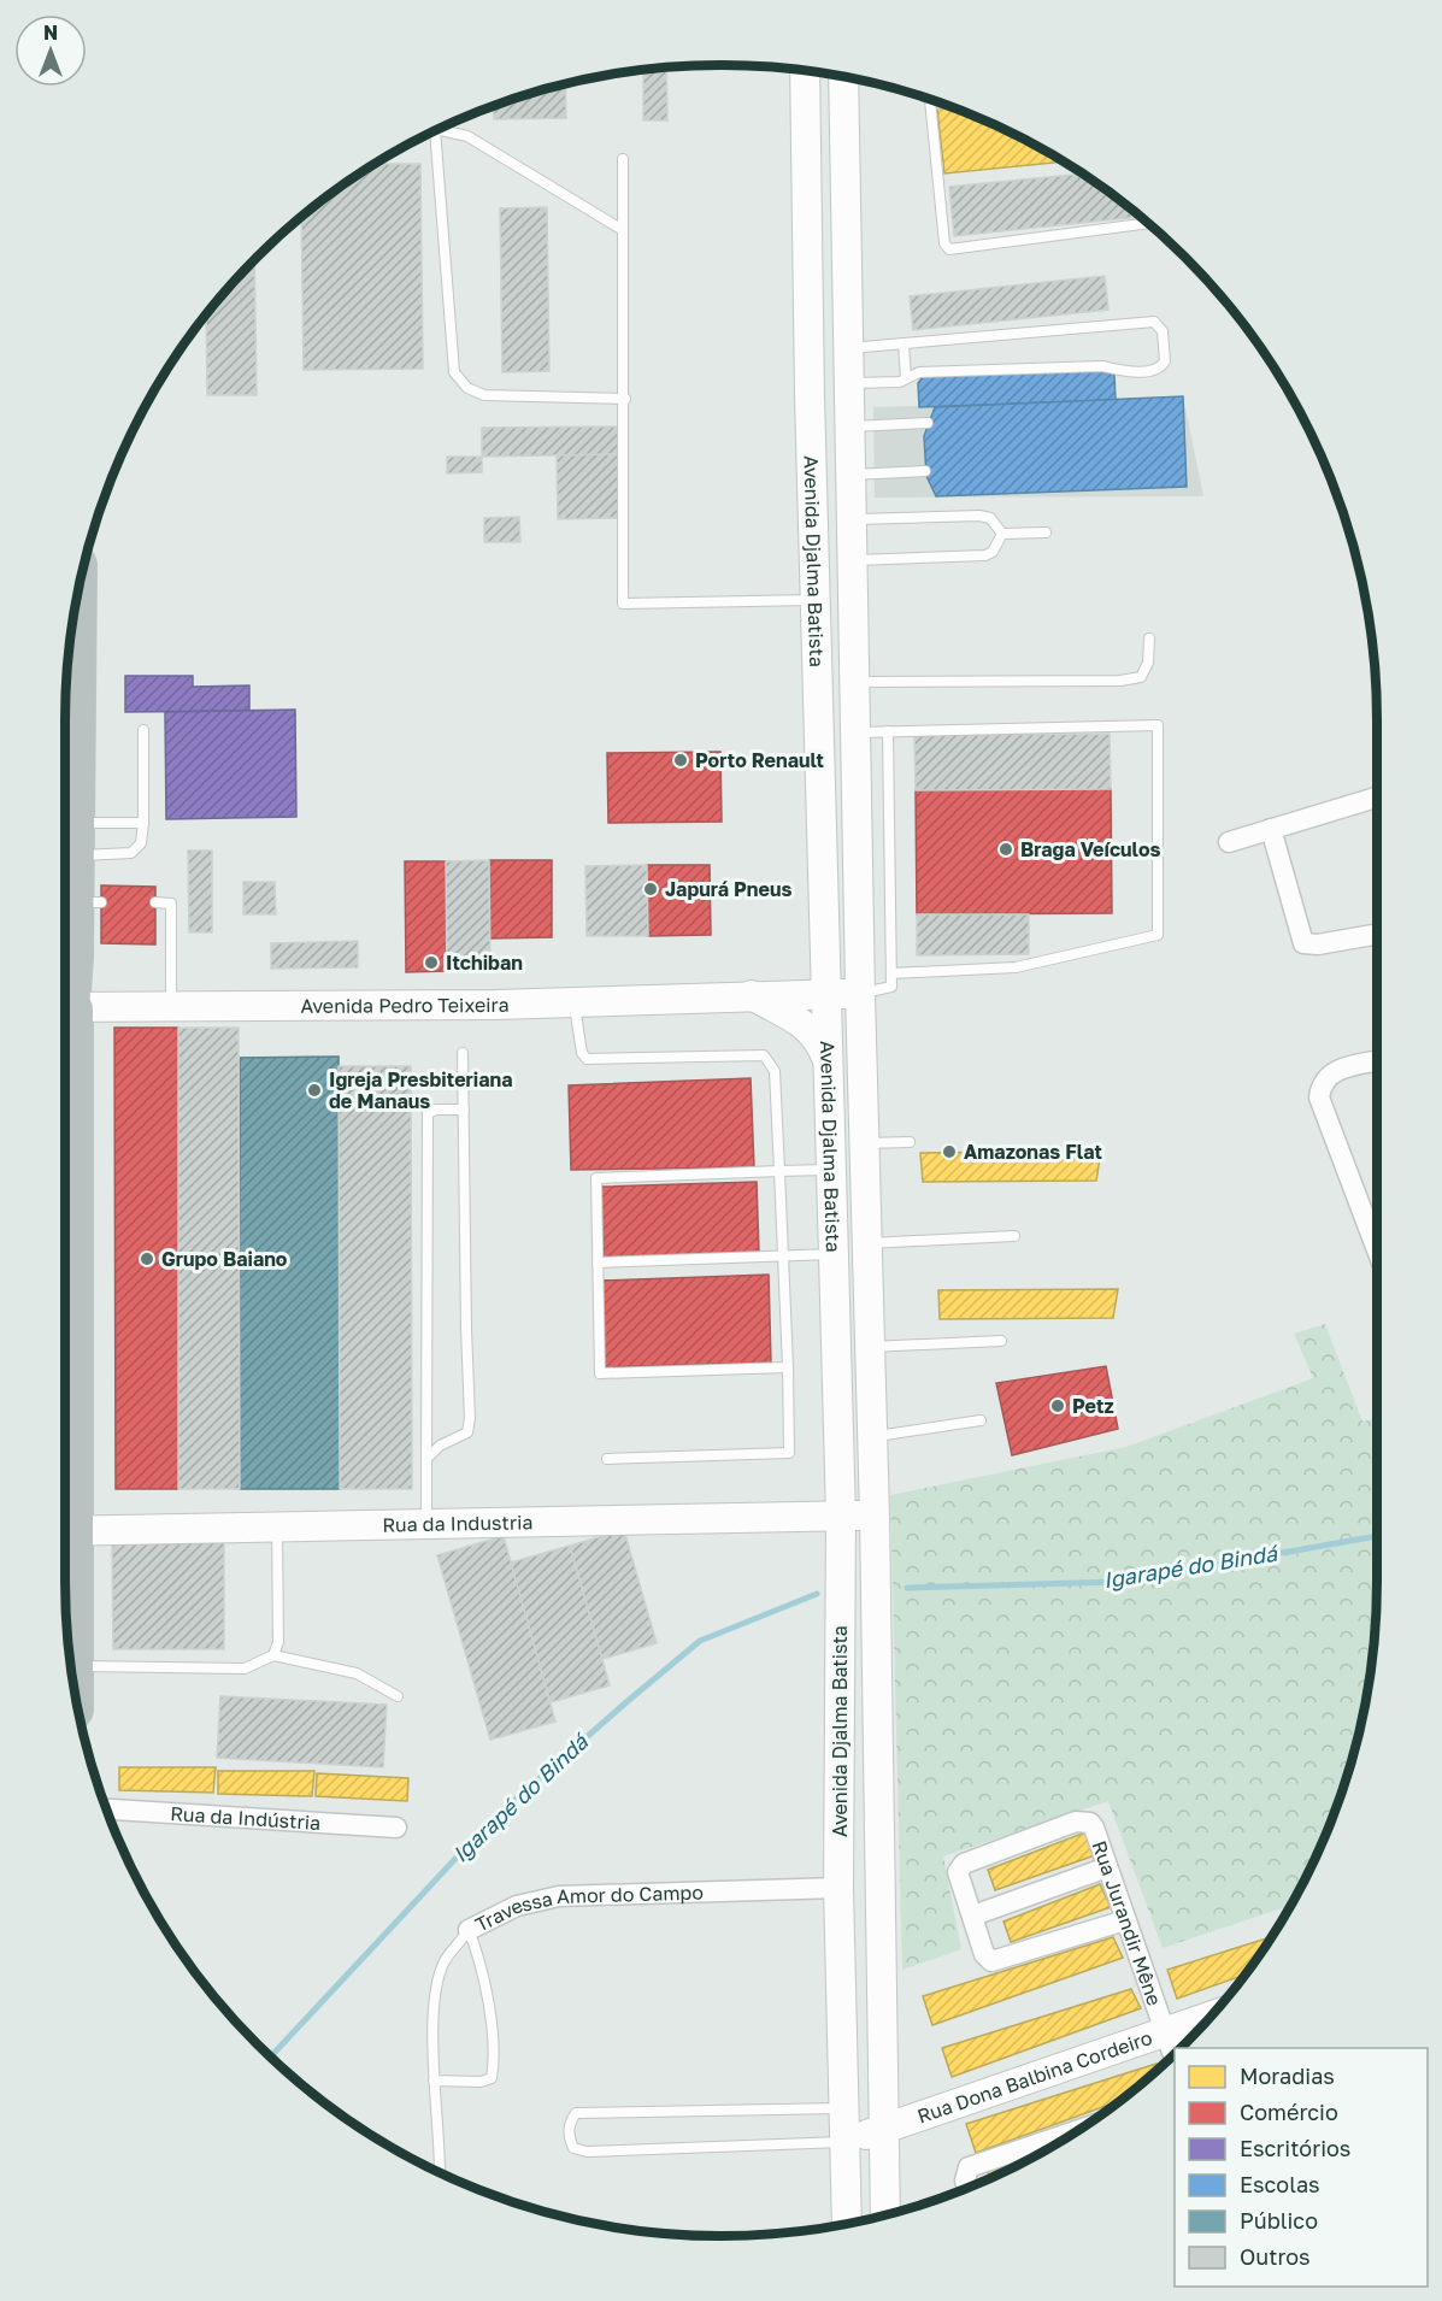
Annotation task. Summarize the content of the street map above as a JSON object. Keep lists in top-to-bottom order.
{
  "streets": {
    "main road": [
      "Avenida Djalma Batista",
      "Avenida Pedro Teixeira",
      "Rua da Industria",
      "Rua Dona Balbina Cordeiro"
    ],
    "street": ["Rua da Indústria", "Travessa Amor do Campo", "Rua Jurandir Mêne"]
  },
  "crossings": [
    ["Avenida Djalma Batista", "Avenida Pedro Teixeira"],
    ["Avenida Djalma Batista", "Rua da Industria"],
    ["Avenida Djalma Batista", "Travessa Amor do Campo"],
    ["Avenida Djalma Batista", "Rua Dona Balbina Cordeiro"],
    ["Rua Jurandir Mêne", "Rua Dona Balbina Cordeiro"]
  ],
  "water": ["Igarapé do Bindá"],
  "places": [
    "Porto Renault",
    "Braga Veículos",
    "Japurá Pneus",
    "Itchiban",
    "Igreja Presbiteriana de Manaus",
    "Amazonas Flat",
    "Grupo Baiano",
    "Petz"
  ],
  "legend": [
    "Moradias",
    "Comércio",
    "Escritórios",
    "Escolas",
    "Público",
    "Outros"
  ],
  "north": "top"
}
